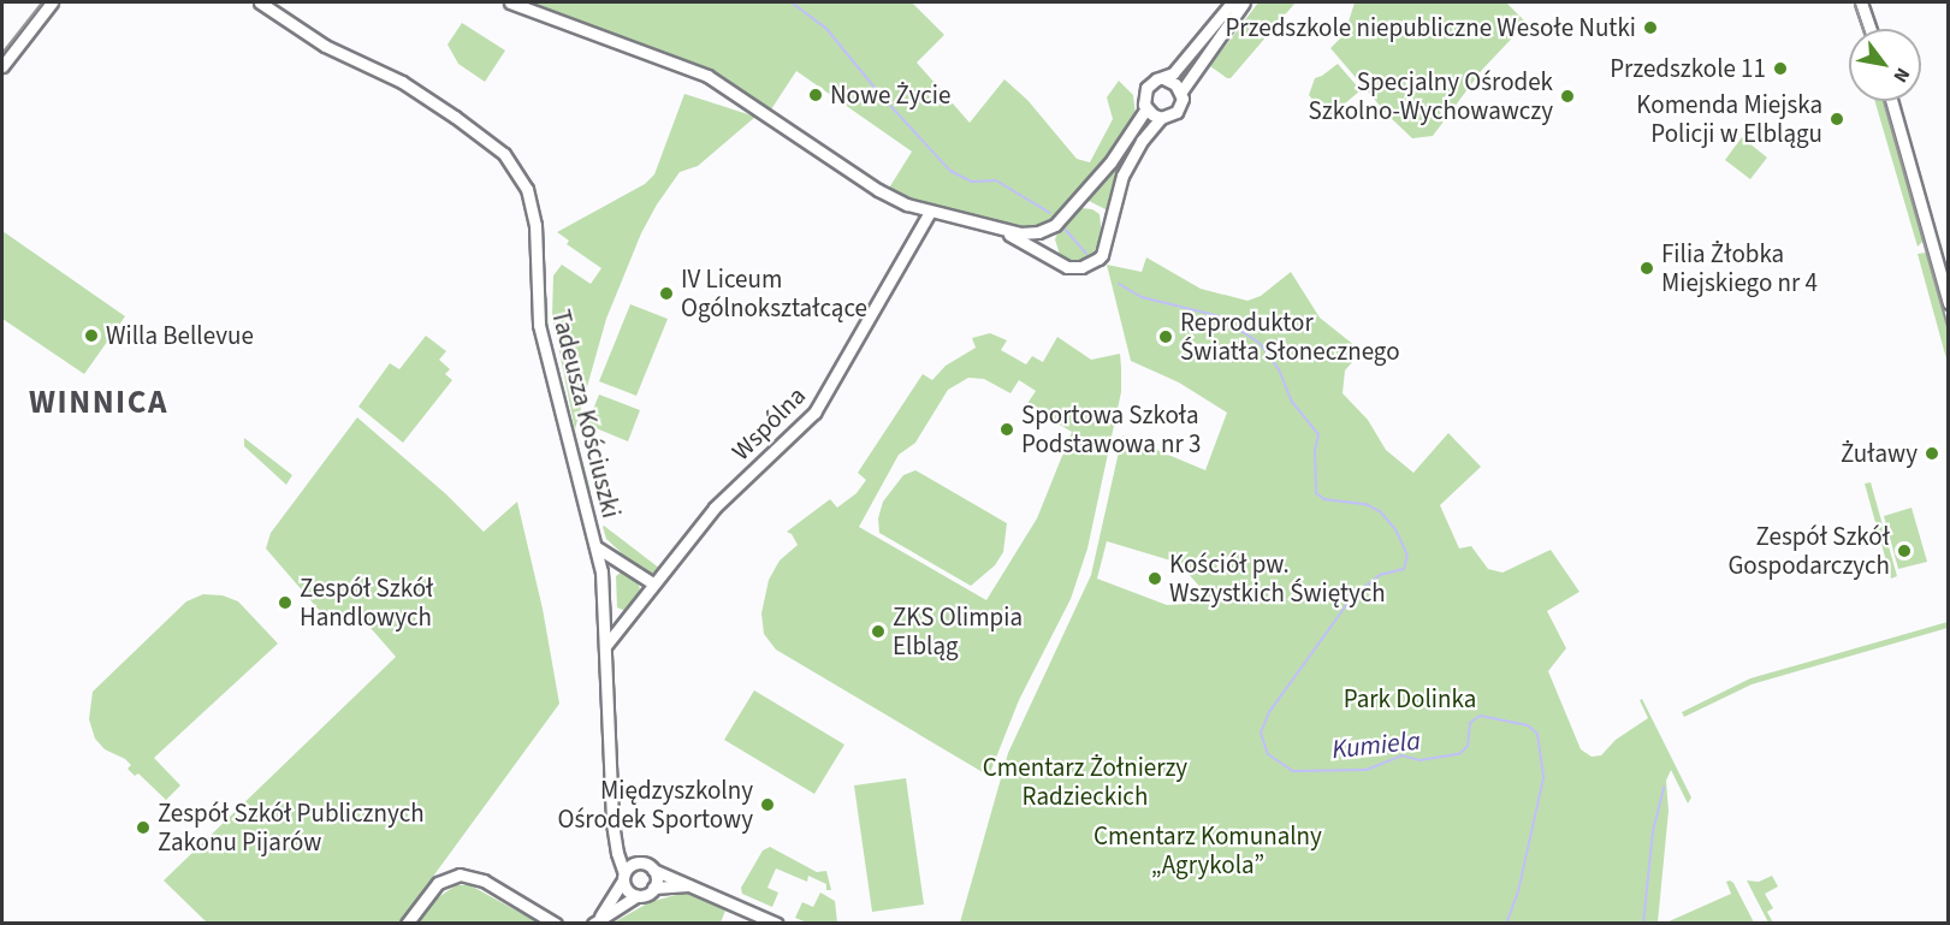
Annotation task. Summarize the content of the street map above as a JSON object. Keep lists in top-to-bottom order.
{
  "streets": {
    "street": ["Tadeusza Kościuszki", "Wspólna"]
  },
  "crossings": [
    ["Tadeusza Kościuszki", "Wspólna"]
  ],
  "districts": ["WINNICA"],
  "water": ["Kumiela"],
  "parks": ["Park Dolinka", "Cmentarz Żołnierzy Radzieckich", "Cmentarz Komunalny „Agrykola”"],
  "places": [
    "Przedszkole niepubliczne Wesołe Nutki",
    "Przedszkole 11",
    "Nowe Życie",
    "Specjalny Ośrodek Szkolno-Wychowawczy",
    "Komenda Miejska Policji w Elblągu",
    "Filia Żłobka Miejskiego nr 4",
    "IV Liceum Ogólnokształcące",
    "Willa Bellevue",
    "Reproduktor Światła Słonecznego",
    "Sportowa Szkoła Podstawowa nr 3",
    "Żuławy",
    "Zespół Szkół Gospodarczych",
    "Kościół pw. Wszystkich Świętych",
    "Zespół Szkół Handlowych",
    "ZKS Olimpia Elbląg",
    "Międzyszkolny Ośrodek Sportowy",
    "Zespół Szkół Publicznych Zakonu Pijarów"
  ],
  "north": "bottom right"
}
